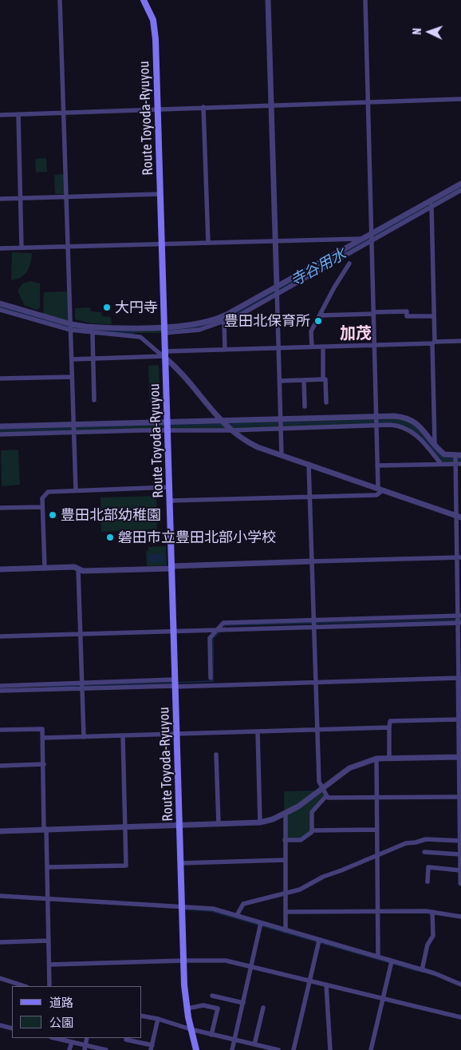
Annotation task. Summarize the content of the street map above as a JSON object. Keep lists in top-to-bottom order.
{
  "streets": {
    "main road": ["Route Toyoda-Ryuyou"]
  },
  "districts": ["加茂"],
  "water": ["寺谷用水"],
  "places": [
    "大円寺",
    "豊田北保育所",
    "豊田北部幼稚園",
    "磐田市立豊田北部小学校"
  ],
  "legend": ["道路", "公園"],
  "north": "left"
}
